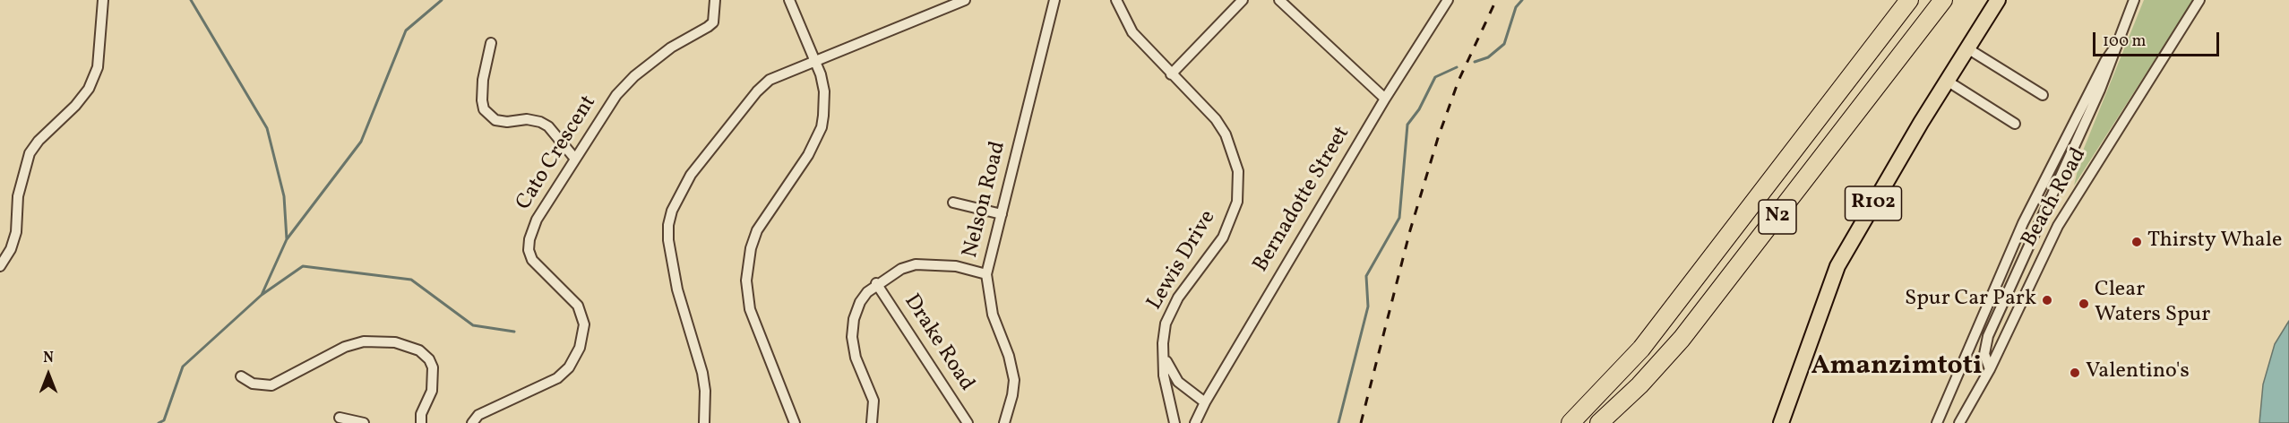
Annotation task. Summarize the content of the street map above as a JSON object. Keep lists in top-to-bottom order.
{
  "streets": {
    "highway": ["N2"],
    "main road": ["R102"],
    "street": [
      "Cato Crescent",
      "Beach Road",
      "Nelson Road",
      "Bernadotte Street",
      "Lewis Drive",
      "Drake Road"
    ]
  },
  "crossings": [
    ["Nelson Road", "Drake Road"],
    ["Bernadotte Street", "Lewis Drive"]
  ],
  "districts": ["Amanzimtoti"],
  "places": [
    "Thirsty Whale",
    "Spur Car Park",
    "Clear Waters Spur",
    "Valentino's"
  ],
  "scale_bar": "100 m",
  "north": "top"
}
